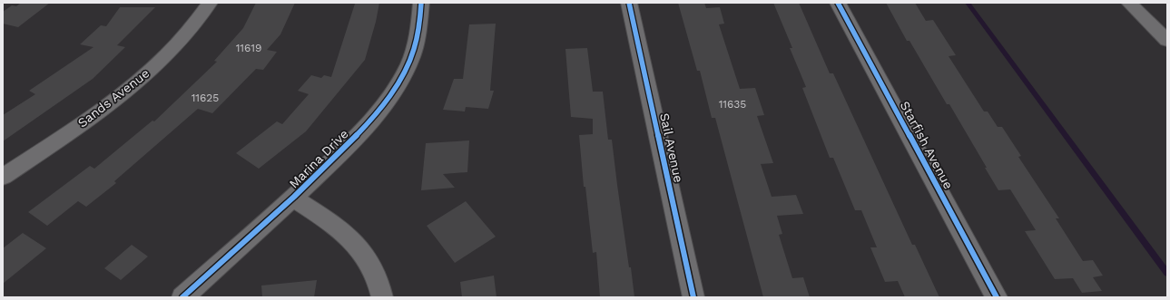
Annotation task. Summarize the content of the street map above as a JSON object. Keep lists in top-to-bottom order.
{
  "streets": {
    "street": [
      "Sands Avenue",
      "Starfish Avenue",
      "Sail Avenue",
      "Marina Drive"
    ]
  },
  "house_numbers": ["11619", "11625", "11635"]
}
